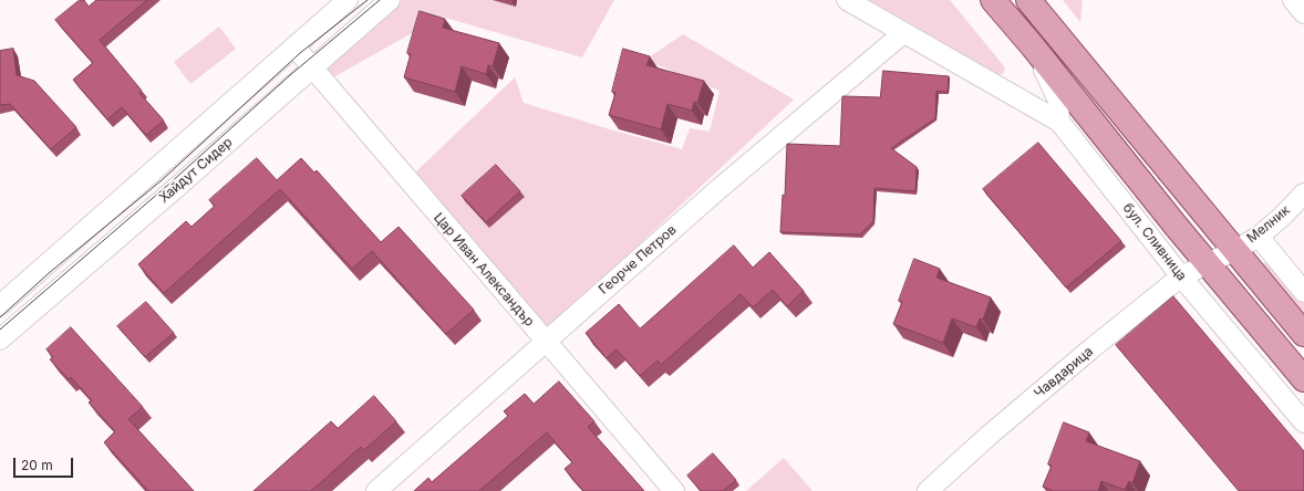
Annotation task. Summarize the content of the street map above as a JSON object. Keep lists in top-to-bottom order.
{
  "streets": {
    "main road": ["бул. Сливница"],
    "street": [
      "Хайдут Сидер",
      "Мелник",
      "Георче Петров",
      "Цар Иван Александър",
      "Чавдарица"
    ]
  },
  "crossings": [
    ["Хайдут Сидер", "Цар Иван Александър"],
    ["Мелник", "бул. Сливница"],
    ["Мелник", "Чавдарица"],
    ["бул. Сливница", "Чавдарица"],
    ["Георче Петров", "Цар Иван Александър"]
  ],
  "scale_bar": "20 m"
}
